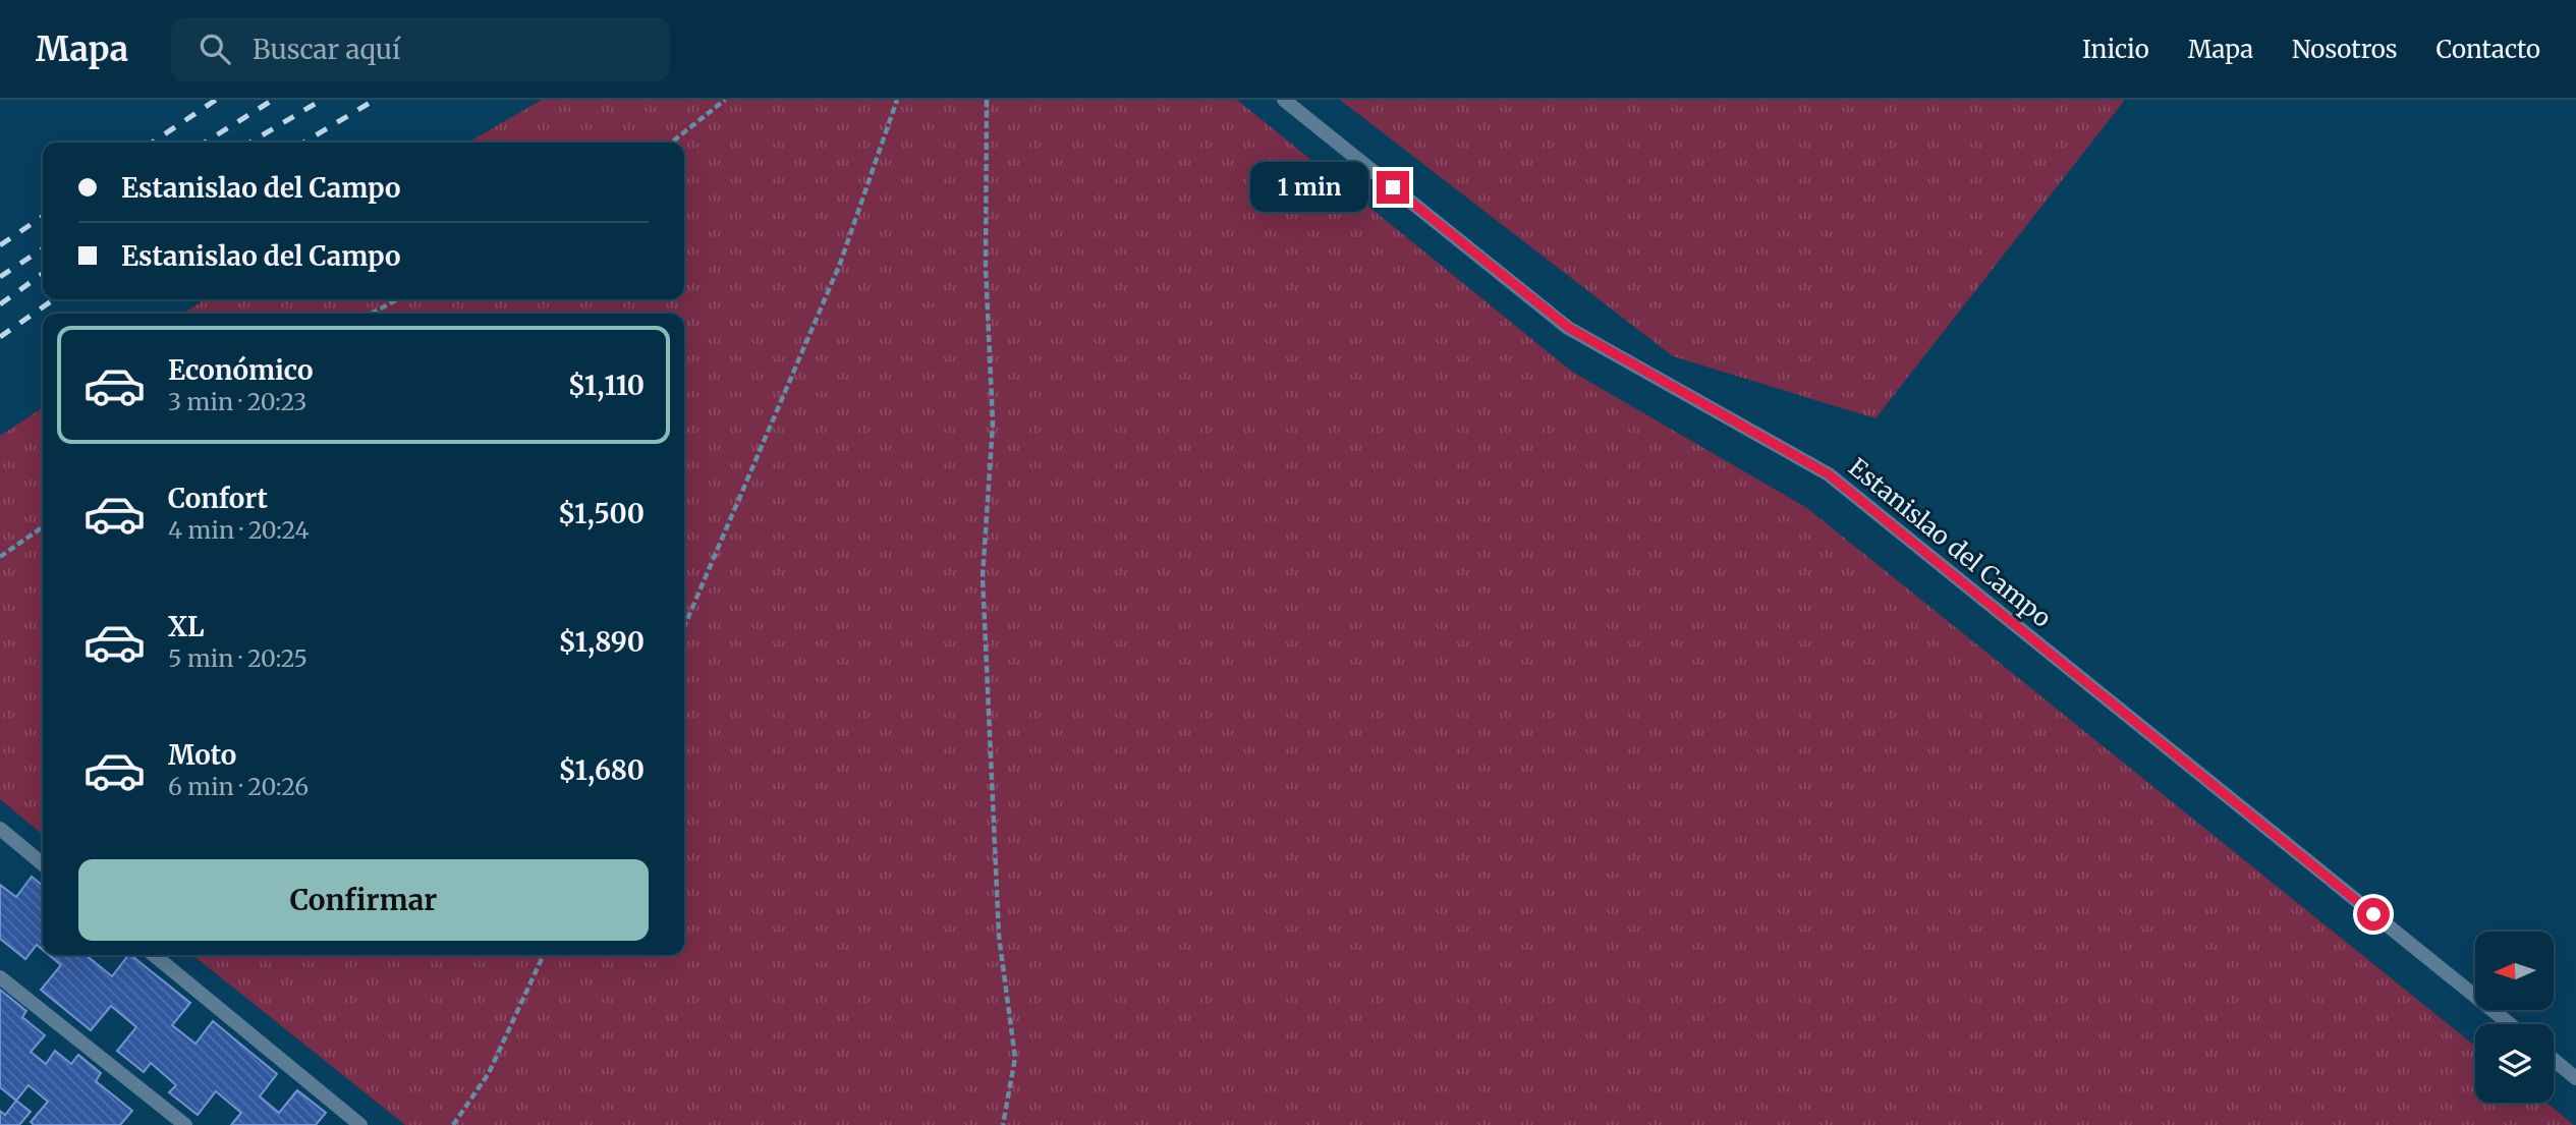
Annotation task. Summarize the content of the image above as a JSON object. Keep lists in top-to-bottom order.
{
  "streets": {
    "street": ["Estanislao del Campo"]
  },
  "north": "left",
  "page": {
    "header": "Mapa",
    "search": "Buscar aquí",
    "nav": [
      "Inicio",
      "Mapa",
      "Nosotros",
      "Contacto"
    ],
    "banner": ["Estanislao del Campo", "Estanislao del Campo"],
    "bubble": "1 min",
    "list": [
      {
        "name": "Económico",
        "note": "3 min · 20:23",
        "value": "$1,110"
      },
      {
        "name": "Confort",
        "note": "4 min · 20:24",
        "value": "$1,500"
      },
      {
        "name": "XL",
        "note": "5 min · 20:25",
        "value": "$1,890"
      },
      {
        "name": "Moto",
        "note": "6 min · 20:26",
        "value": "$1,680"
      }
    ],
    "buttons": "Confirmar"
  }
}
